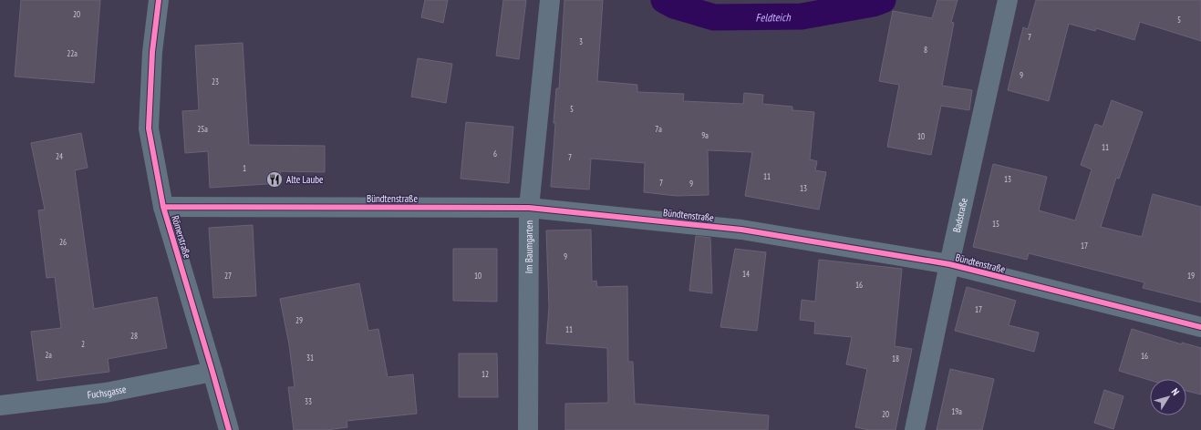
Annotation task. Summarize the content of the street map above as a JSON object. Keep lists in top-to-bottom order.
{
  "streets": {
    "street": [
      "Bündtenstraße",
      "Badstraße",
      "Römerstraße",
      "Im Baumgarten",
      "Fuchsgasse"
    ]
  },
  "crossings": [
    ["Bündtenstraße", "Badstraße"],
    ["Bündtenstraße", "Römerstraße"],
    ["Bündtenstraße", "Im Baumgarten"],
    ["Römerstraße", "Fuchsgasse"]
  ],
  "water": ["Feldteich"],
  "places": {
    "restaurant": ["Alte Laube"]
  },
  "house_numbers": [
    "20",
    "5",
    "7",
    "3",
    "8",
    "22a",
    "9",
    "23",
    "5",
    "25a",
    "7a",
    "9a",
    "10",
    "11",
    "6",
    "24",
    "7",
    "1",
    "11",
    "13",
    "7",
    "9",
    "13",
    "15",
    "26",
    "17",
    "9",
    "14",
    "27",
    "10",
    "19",
    "16",
    "17",
    "29",
    "11",
    "28",
    "2",
    "2a",
    "16",
    "31",
    "18",
    "12",
    "33",
    "19a",
    "20"
  ],
  "north": "top right"
}
